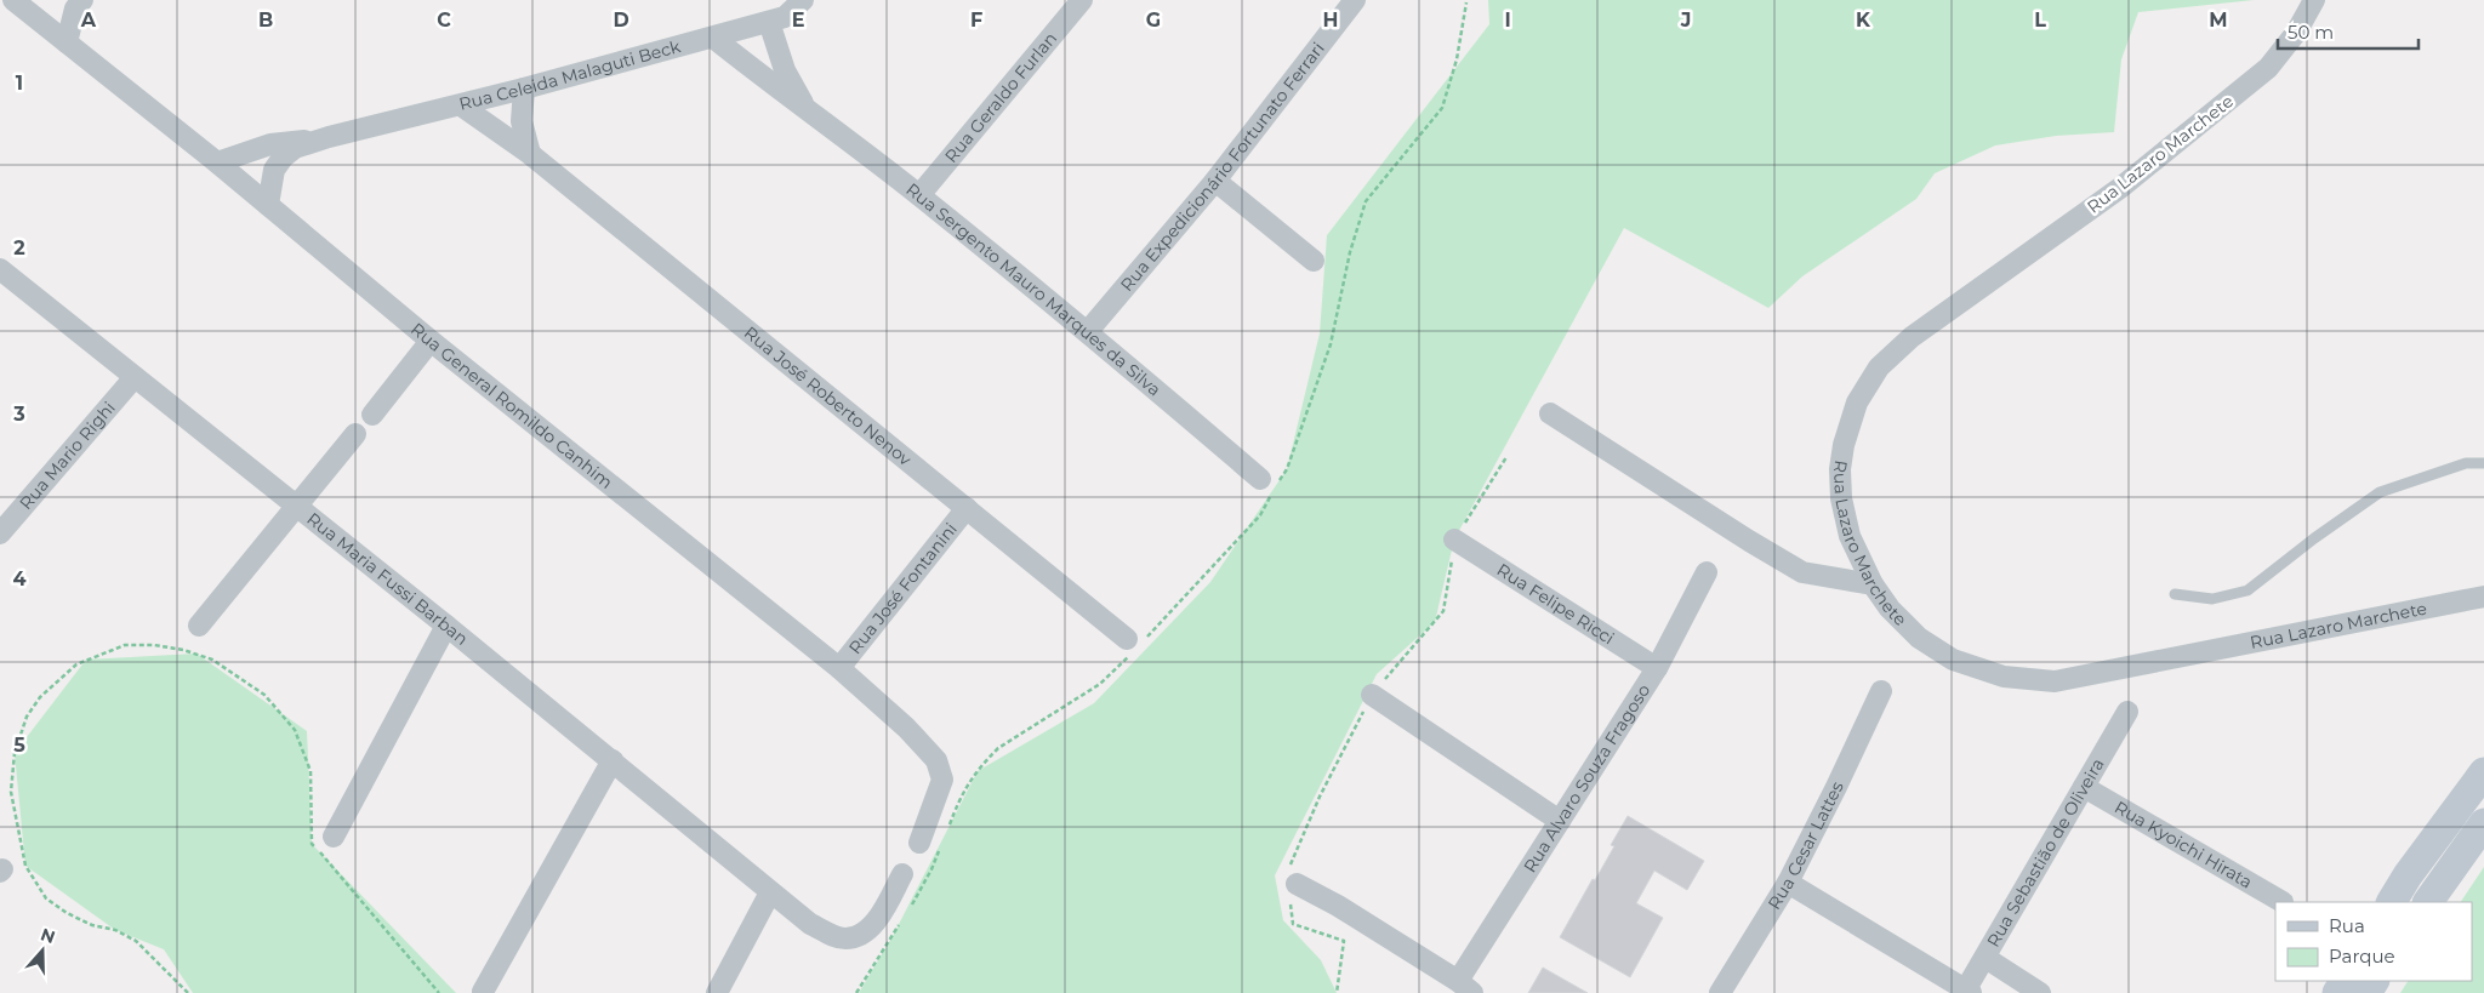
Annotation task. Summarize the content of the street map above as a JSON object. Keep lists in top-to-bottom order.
{
  "streets": {
    "street": [
      "Rua Celeida Malaguti Beck",
      "Rua Geraldo Furlan",
      "Rua Lazaro Marchete",
      "Rua Expedicionário Fortunato Ferrari",
      "Rua Sergento Mauro Marques da Silva",
      "Rua José Roberto Nenov",
      "Rua General Romildo Canhim",
      "Rua Mario Righi",
      "Rua Maria Fussi Barban",
      "Rua José Fontanini",
      "Rua Felipe Ricci",
      "Rua Alvaro Souza Fragoso",
      "Rua Cesar Lattes",
      "Rua Kyoichi Hirata",
      "Rua Sebastião de Oliveira"
    ]
  },
  "crossings": [
    ["Rua Celeida Malaguti Beck", "Rua Sergento Mauro Marques da Silva"],
    ["Rua Celeida Malaguti Beck", "Rua José Roberto Nenov"],
    ["Rua Celeida Malaguti Beck", "Rua General Romildo Canhim"],
    ["Rua Geraldo Furlan", "Rua Sergento Mauro Marques da Silva"],
    ["Rua Expedicionário Fortunato Ferrari", "Rua Sergento Mauro Marques da Silva"],
    ["Rua José Roberto Nenov", "Rua José Fontanini"],
    ["Rua General Romildo Canhim", "Rua José Fontanini"],
    ["Rua Mario Righi", "Rua Maria Fussi Barban"],
    ["Rua Felipe Ricci", "Rua Alvaro Souza Fragoso"],
    ["Rua Kyoichi Hirata", "Rua Sebastião de Oliveira"]
  ],
  "legend": ["Rua", "Parque"],
  "scale_bar": "50 m",
  "north": "top",
  "grid": {
    "columns": [
      "A",
      "B",
      "C",
      "D",
      "E",
      "F",
      "G",
      "H",
      "I",
      "J",
      "K",
      "L",
      "M"
    ],
    "rows": [
      "1",
      "2",
      "3",
      "4",
      "5"
    ]
  }
}
